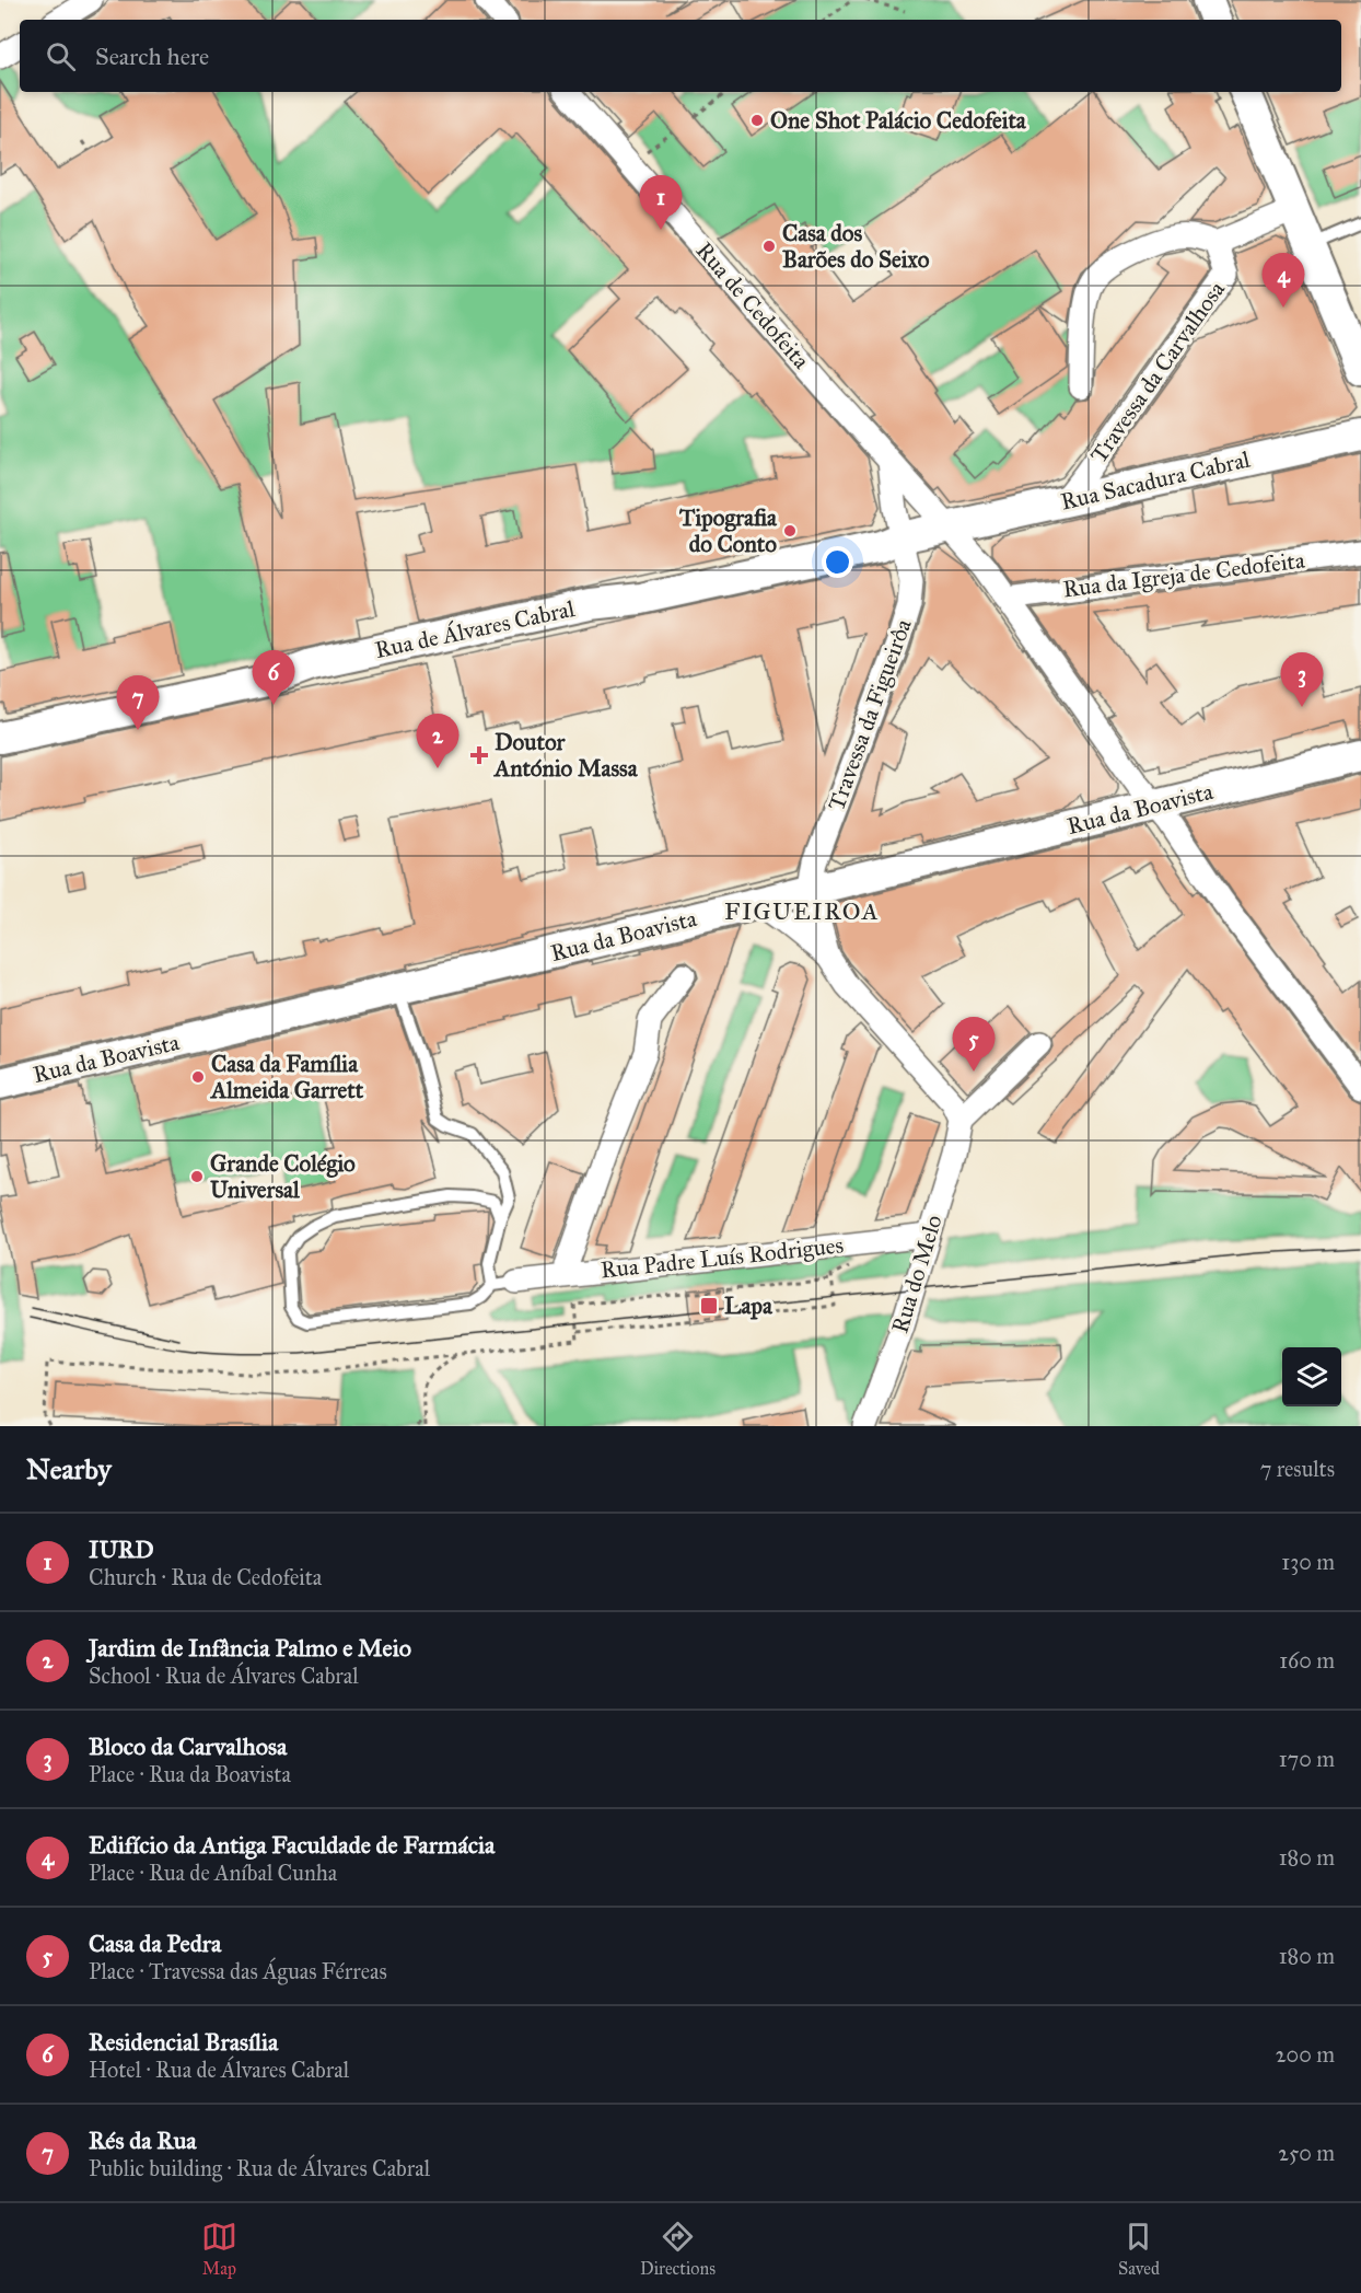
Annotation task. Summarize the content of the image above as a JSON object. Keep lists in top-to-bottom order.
{
  "streets": {
    "main road": ["Rua Sacadura Cabral", "Rua de Álvares Cabral", "Rua da Boavista"],
    "street": [
      "Rua de Cedofeita",
      "Travessa da Carvalhosa",
      "Rua da Igreja de Cedofeita",
      "Travessa da Figueirôa",
      "Rua Padre Luís Rodrigues",
      "Rua do Melo"
    ]
  },
  "crossings": [
    ["Rua de Cedofeita", "Rua Sacadura Cabral"],
    ["Rua de Cedofeita", "Rua da Igreja de Cedofeita"],
    ["Rua de Cedofeita", "Rua de Álvares Cabral"],
    ["Rua de Cedofeita", "Rua da Boavista"],
    ["Travessa da Carvalhosa", "Rua Sacadura Cabral"],
    ["Rua Sacadura Cabral", "Rua de Álvares Cabral"],
    ["Rua de Álvares Cabral", "Travessa da Figueirôa"],
    ["Travessa da Figueirôa", "Rua da Boavista"],
    ["Rua Padre Luís Rodrigues", "Rua do Melo"]
  ],
  "districts": ["FIGUEIROA"],
  "places": {
    "other": [
      "One Shot Palácio Cedofeita",
      "Casa dos Barões do Seixo",
      "Tipografia do Conto",
      "Casa da Família Almeida Garrett",
      "Grande Colégio Universal"
    ],
    "health": ["Doutor António Massa"],
    "transit": ["Lapa"]
  },
  "page": {
    "search": "Search here",
    "pins": [
      "1",
      "4",
      "6",
      "3",
      "7",
      "2",
      "5"
    ],
    "heading": ["Nearby", "7 results"],
    "list": [
      {
        "mark": "1",
        "name": "IURD",
        "note": "Church · Rua de Cedofeita",
        "value": "130 m"
      },
      {
        "mark": "2",
        "name": "Jardim de Infância Palmo e Meio",
        "note": "School · Rua de Álvares Cabral",
        "value": "160 m"
      },
      {
        "mark": "3",
        "name": "Bloco da Carvalhosa",
        "note": "Place · Rua da Boavista",
        "value": "170 m"
      },
      {
        "mark": "4",
        "name": "Edifício da Antiga Faculdade de Farmácia",
        "note": "Place · Rua de Aníbal Cunha",
        "value": "180 m"
      },
      {
        "mark": "5",
        "name": "Casa da Pedra",
        "note": "Place · Travessa das Águas Férreas",
        "value": "180 m"
      },
      {
        "mark": "6",
        "name": "Residencial Brasília",
        "note": "Hotel · Rua de Álvares Cabral",
        "value": "200 m"
      },
      {
        "mark": "7",
        "name": "Rés da Rua",
        "note": "Public building · Rua de Álvares Cabral",
        "value": "250 m"
      }
    ],
    "nav": ["Map", "Directions", "Saved"]
  }
}
